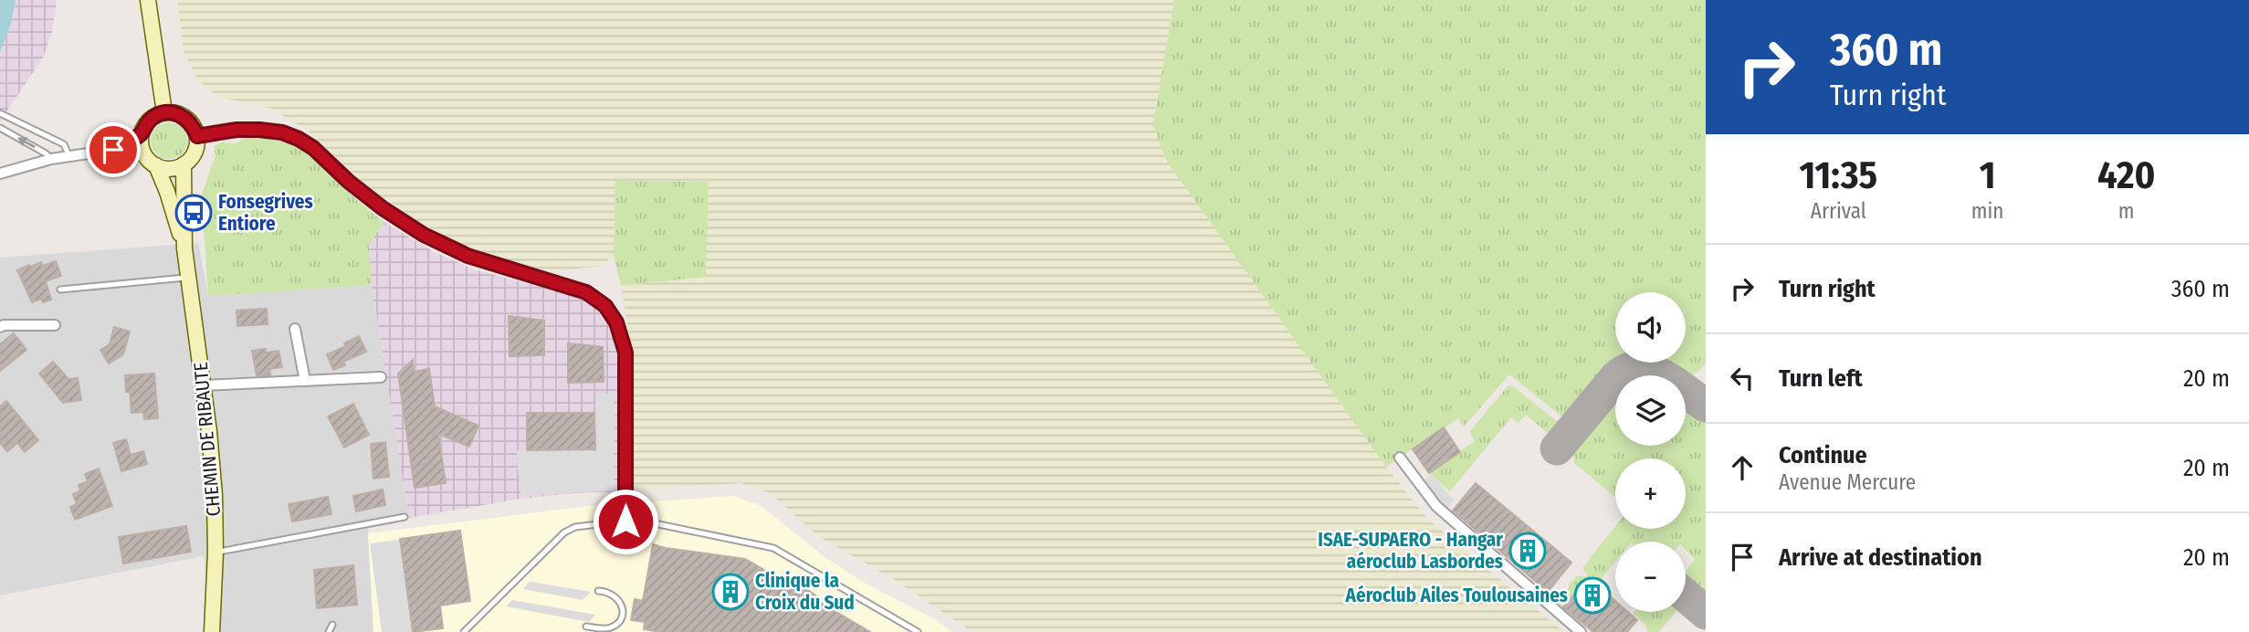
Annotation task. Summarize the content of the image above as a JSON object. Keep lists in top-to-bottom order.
{
  "streets": {
    "main road": ["CHEMIN DE RIBAUTE"]
  },
  "places": {
    "bus stop": ["Fonsegrives Entiore"],
    "building": ["ISAE-SUPAERO - Hangar aéroclub Lasbordes", "Clinique la Croix du Sud", "Aéroclub Ailes Toulousaines"]
  },
  "page": {
    "turn": ["360 m", "Turn right"],
    "eta": [
      "11:35",
      "Arrival",
      "1",
      "min",
      "420",
      "m"
    ],
    "list": [
      {
        "name": "Turn right",
        "value": "360 m"
      },
      {
        "name": "Turn left",
        "value": "20 m"
      },
      {
        "name": "Continue",
        "note": "Avenue Mercure",
        "value": "20 m"
      },
      {
        "name": "Arrive at destination",
        "value": "20 m"
      }
    ],
    "map_buttons": ["+", "−"]
  }
}
